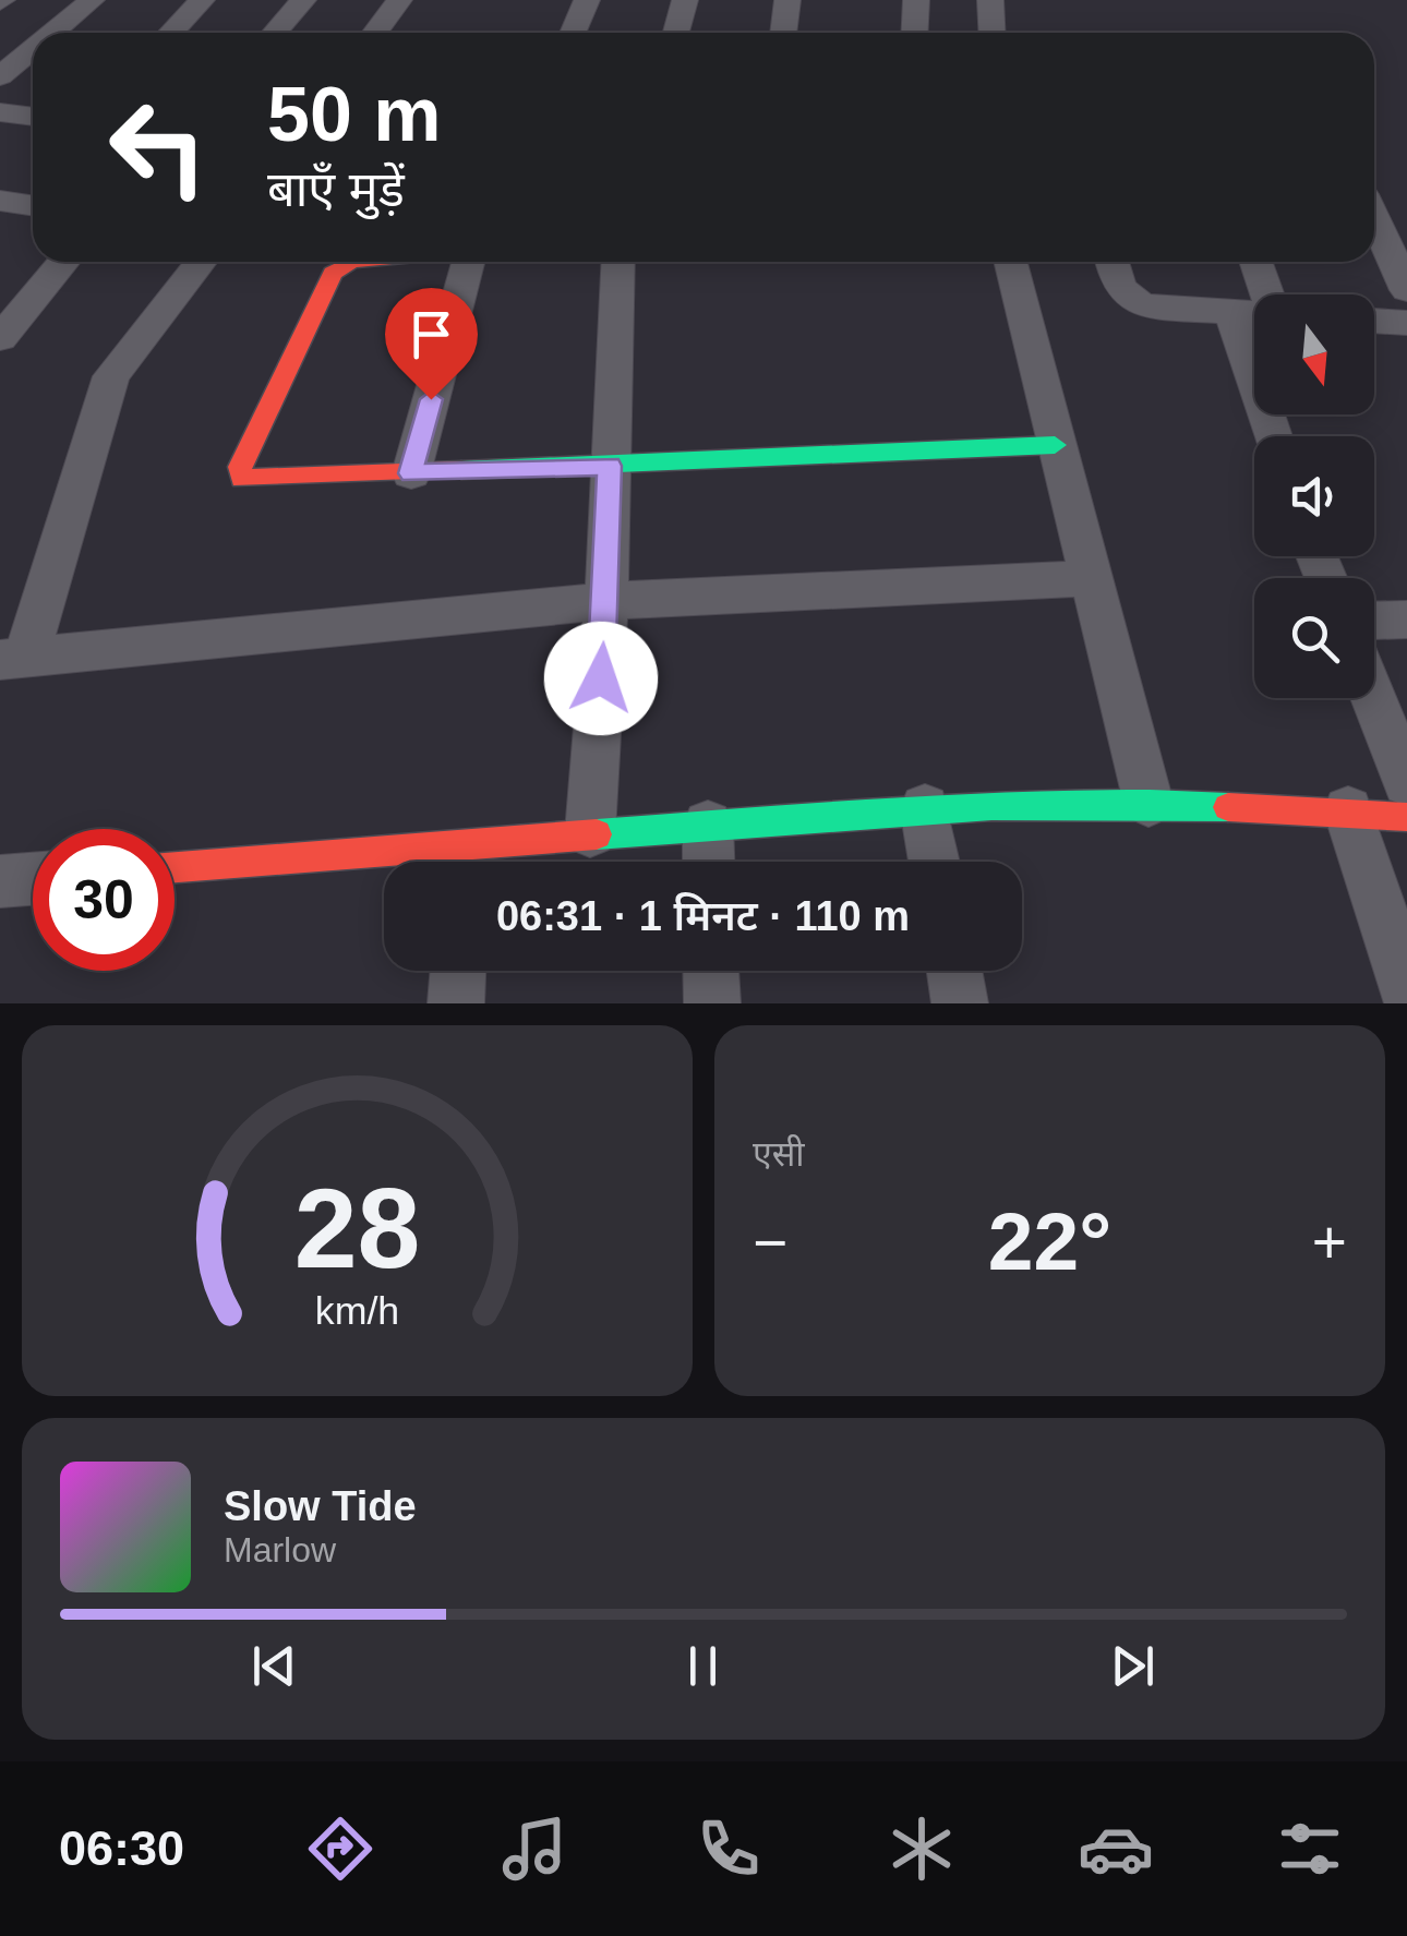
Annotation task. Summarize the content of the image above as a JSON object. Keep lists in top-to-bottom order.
{
  "north": "bottom",
  "page": {
    "turn": ["50 m", "बाएँ मुड़ें"],
    "limit": "30",
    "trip": "06:31 · 1 मिनट · 110 m",
    "tile": "एसी",
    "heat": ["−", "22°", "+"],
    "song": ["Slow Tide", "Marlow"],
    "tabs": "06:30",
    "gauge": ["28", "km/h"]
  }
}
